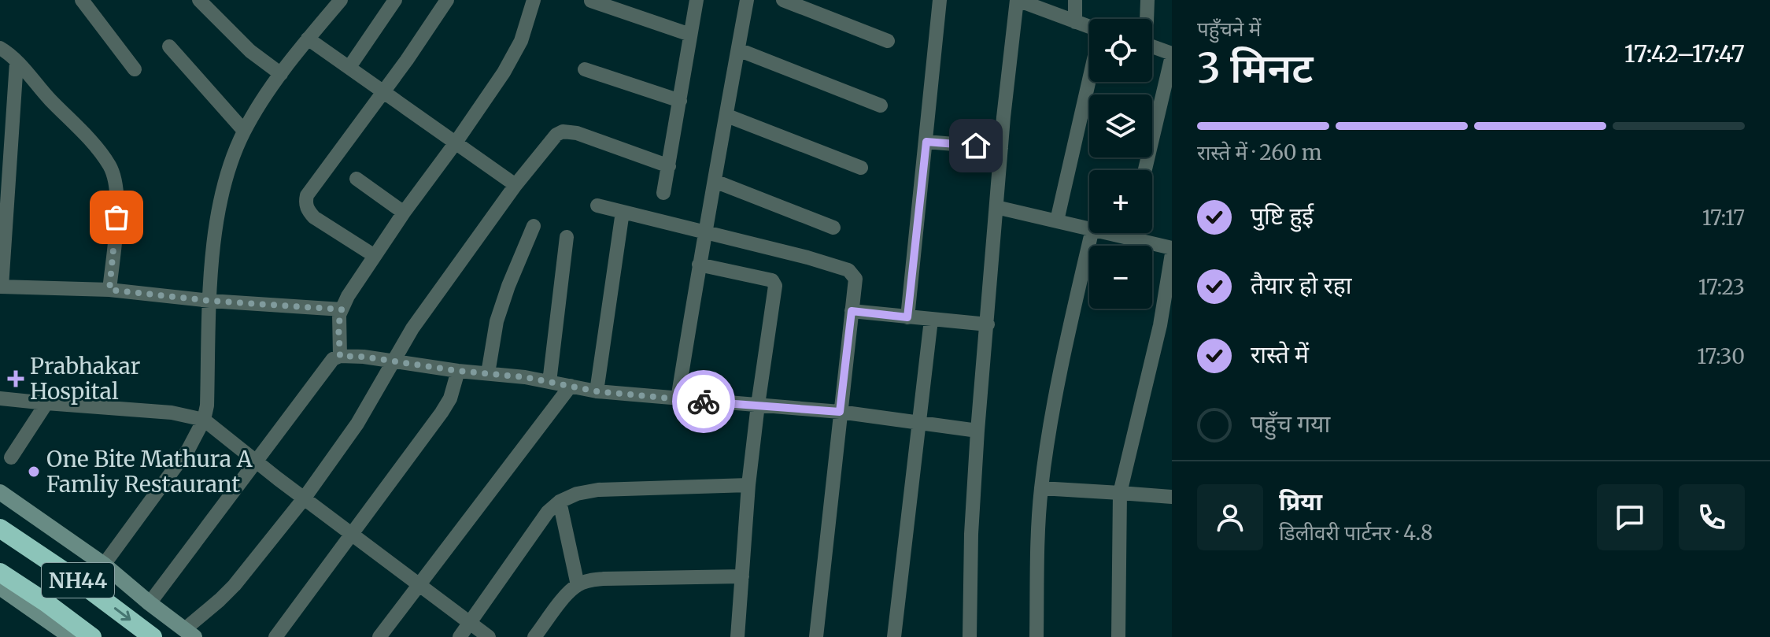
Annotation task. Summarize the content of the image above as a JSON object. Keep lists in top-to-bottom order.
{
  "streets": {
    "highway": ["NH44"]
  },
  "places": {
    "health": ["Prabhakar Hospital"],
    "other": ["One Bite Mathura A Famliy Restaurant"]
  },
  "page": {
    "heading": ["3 मिनट", "पहुँचने में", "17:42–17:47"],
    "panel": ["प्रिया", "डिलीवरी पार्टनर · 4.8"],
    "map_buttons": ["+", "−"],
    "bar": "रास्ते में · 260 m",
    "list": [
      ["पुष्टि हुई", "17:17"],
      ["तैयार हो रहा", "17:23"],
      ["रास्ते में", "17:30"],
      "पहुँच गया"
    ]
  }
}
